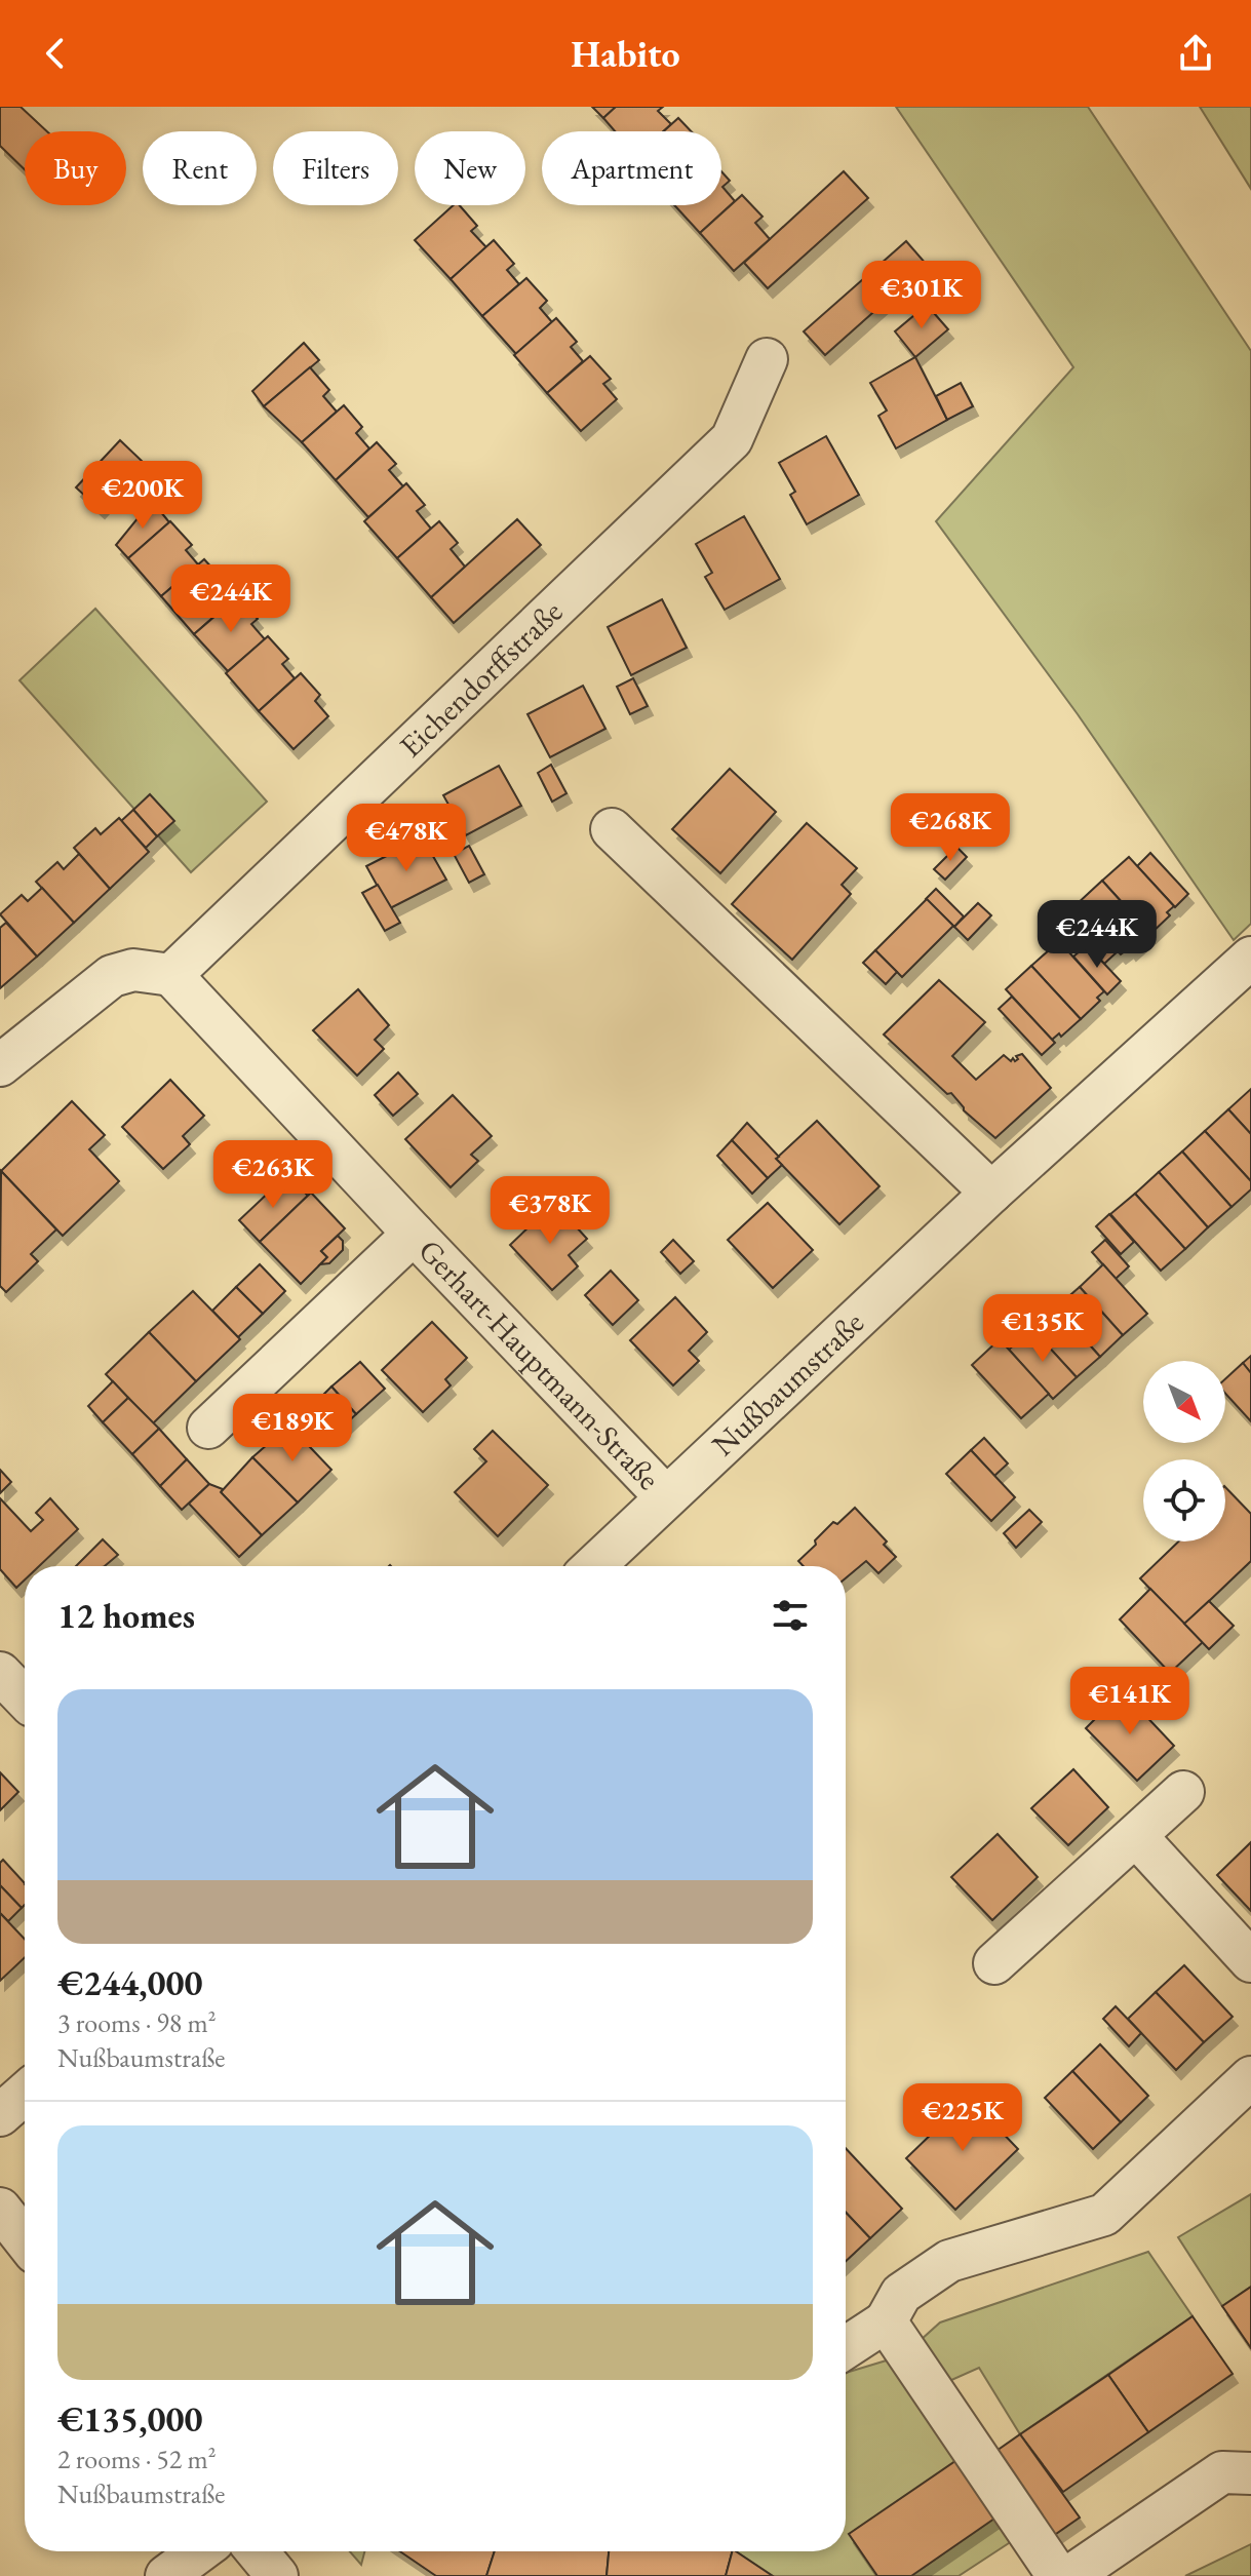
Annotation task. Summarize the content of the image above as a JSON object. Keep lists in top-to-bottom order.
{
  "streets": {
    "street": ["Eichendorffstraße", "Gerhart-Hauptmann-Straße", "Nußbaumstraße"]
  },
  "crossings": [
    ["Eichendorffstraße", "Gerhart-Hauptmann-Straße"],
    ["Gerhart-Hauptmann-Straße", "Nußbaumstraße"]
  ],
  "north": "bottom right",
  "page": {
    "header": "Habito",
    "chip": [
      "Buy",
      "Rent",
      "Filters",
      "New",
      "Apartment"
    ],
    "price": [
      "€301K",
      "€200K",
      "€244K",
      "€268K",
      "€478K",
      "€244K",
      "€263K",
      "€378K",
      "€135K",
      "€189K",
      "€141K",
      "€225K"
    ],
    "heading": "12 homes",
    "list": [
      {
        "name": "€244,000",
        "note": "3 rooms · 98 m² · Nußbaumstraße"
      },
      {
        "name": "€135,000",
        "note": "2 rooms · 52 m² · Nußbaumstraße"
      }
    ]
  }
}
